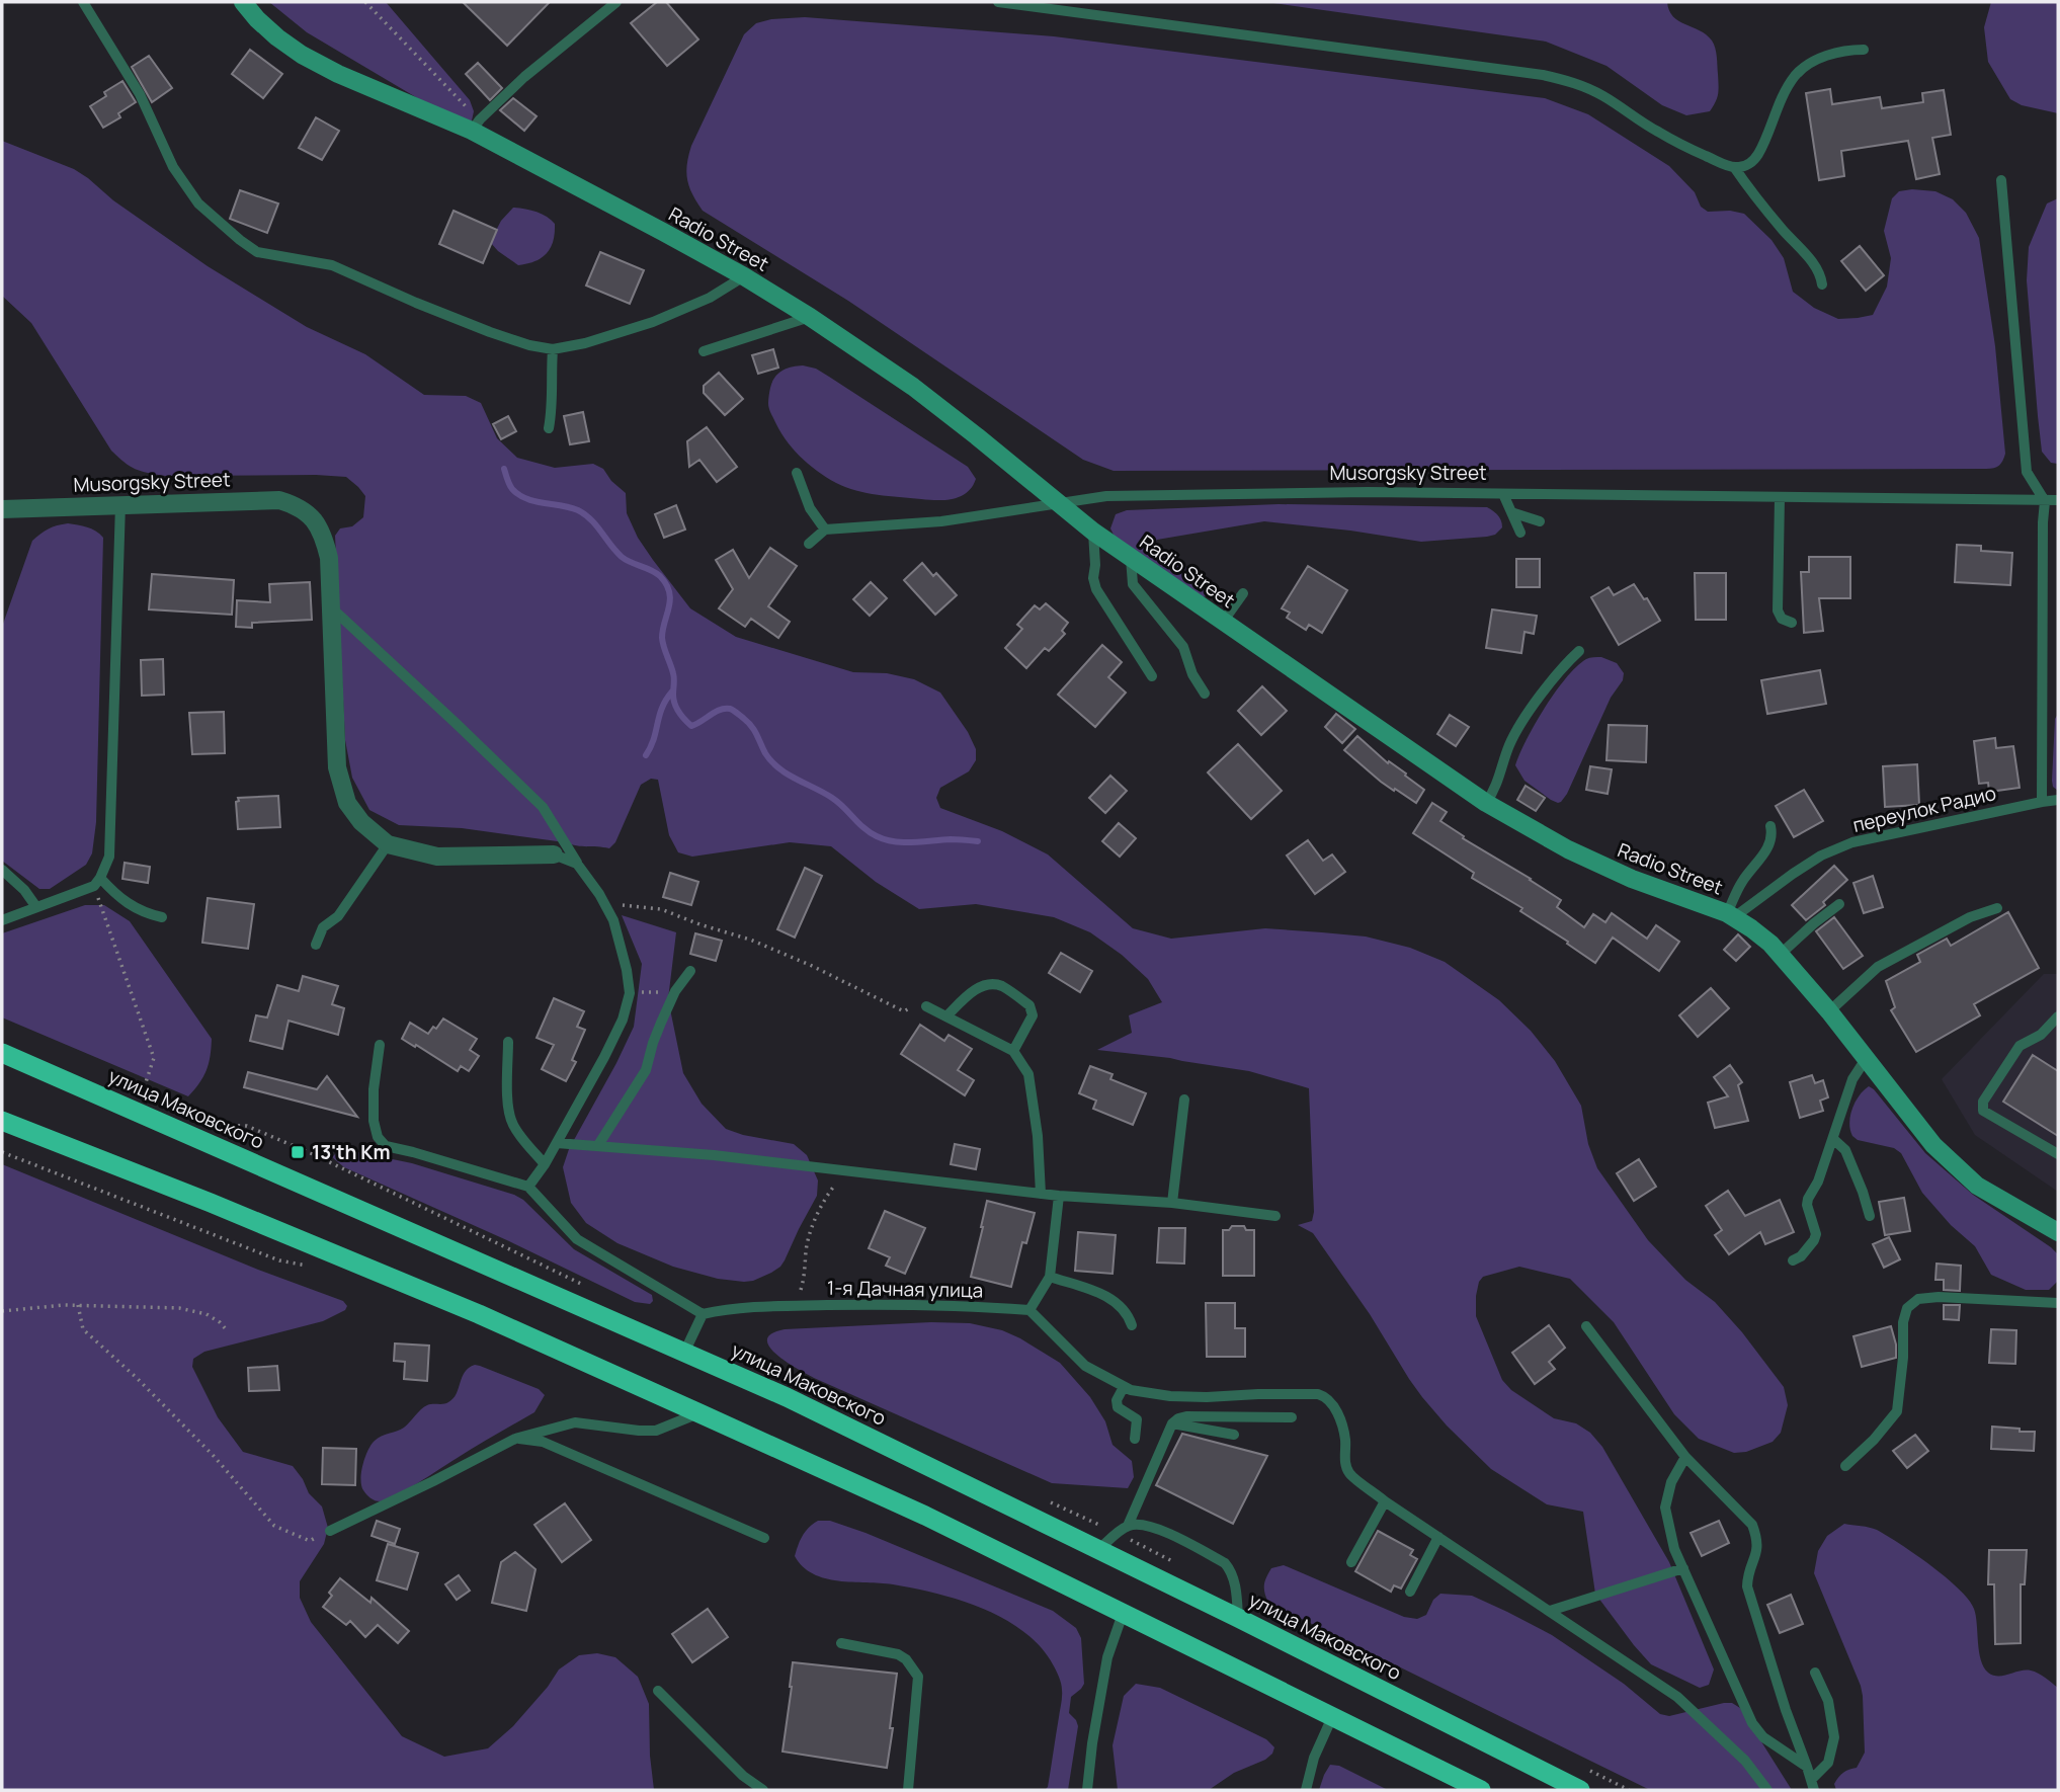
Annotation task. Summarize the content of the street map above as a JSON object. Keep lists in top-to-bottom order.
{
  "streets": {
    "highway": ["улица Маковского"],
    "main road": ["Radio Street"],
    "street": ["Musorgsky Street"],
    "lane": ["переулок Радио", "1-я Дачная улица"]
  },
  "crossings": [
    ["Radio Street", "Musorgsky Street"],
    ["Radio Street", "переулок Радио"]
  ],
  "places": {
    "transit": ["13'th Km"]
  }
}
